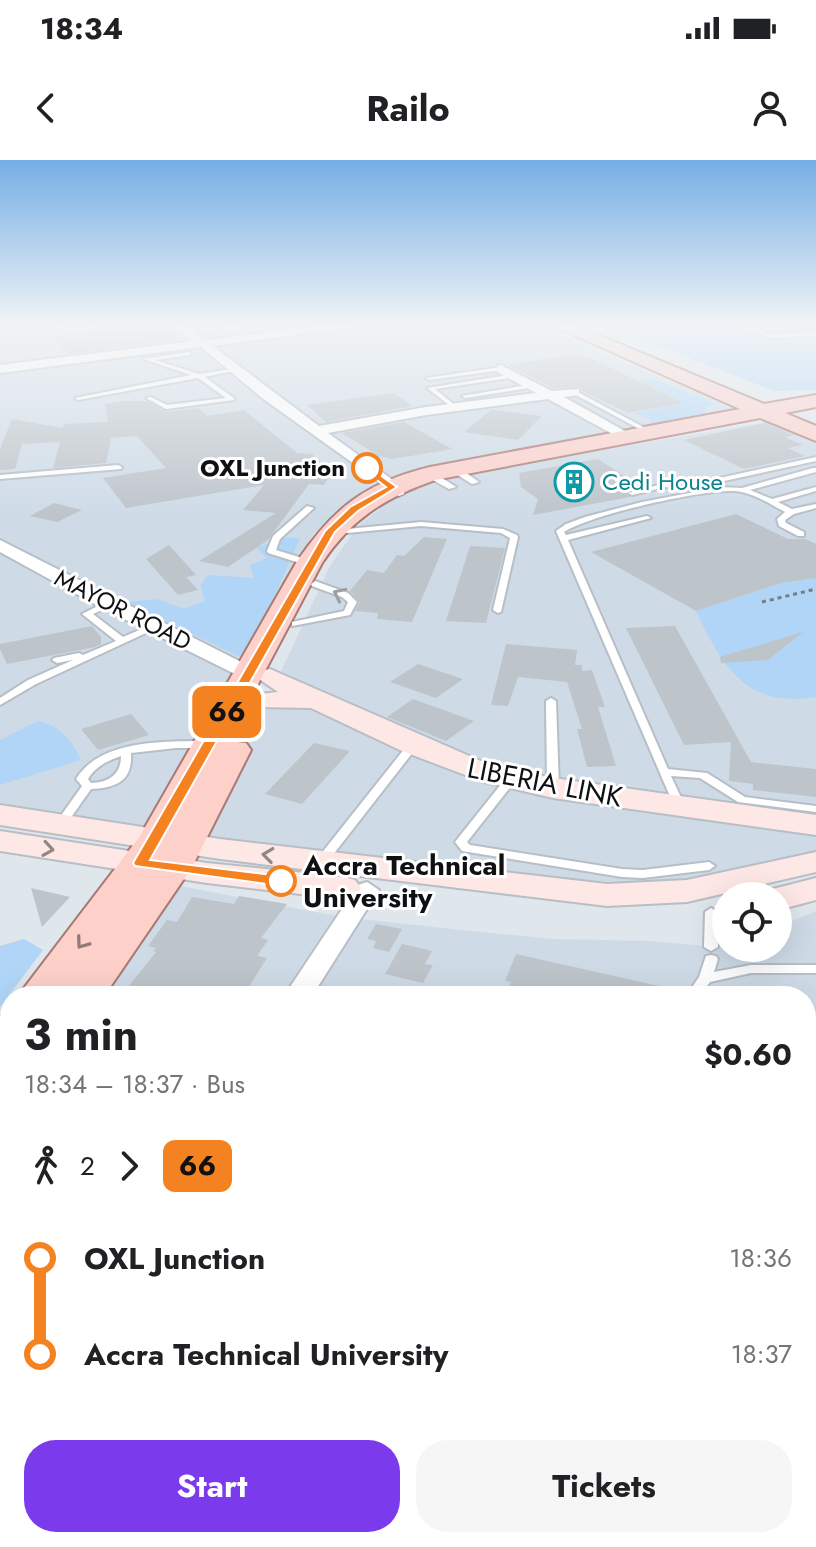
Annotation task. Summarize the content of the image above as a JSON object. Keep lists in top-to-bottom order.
{
  "streets": {
    "main road": ["LIBERIA LINK"],
    "street": ["MAYOR ROAD"]
  },
  "crossings": [
    ["MAYOR ROAD", "LIBERIA LINK"]
  ],
  "places": {
    "other": ["OXL Junction", "Accra Technical University"],
    "building": ["Cedi House"]
  },
  "lines": ["bus line 66"],
  "page": {
    "status": "18:34",
    "header": "Railo",
    "on_map": "66",
    "heading": ["3 min", "18:34 – 18:37 · Bus", "$0.60"],
    "legs": ["2", "66"],
    "list": [
      {
        "name": "OXL Junction",
        "value": "18:36"
      },
      {
        "name": "Accra Technical University",
        "value": "18:37"
      }
    ],
    "buttons": ["Start", "Tickets"]
  }
}
